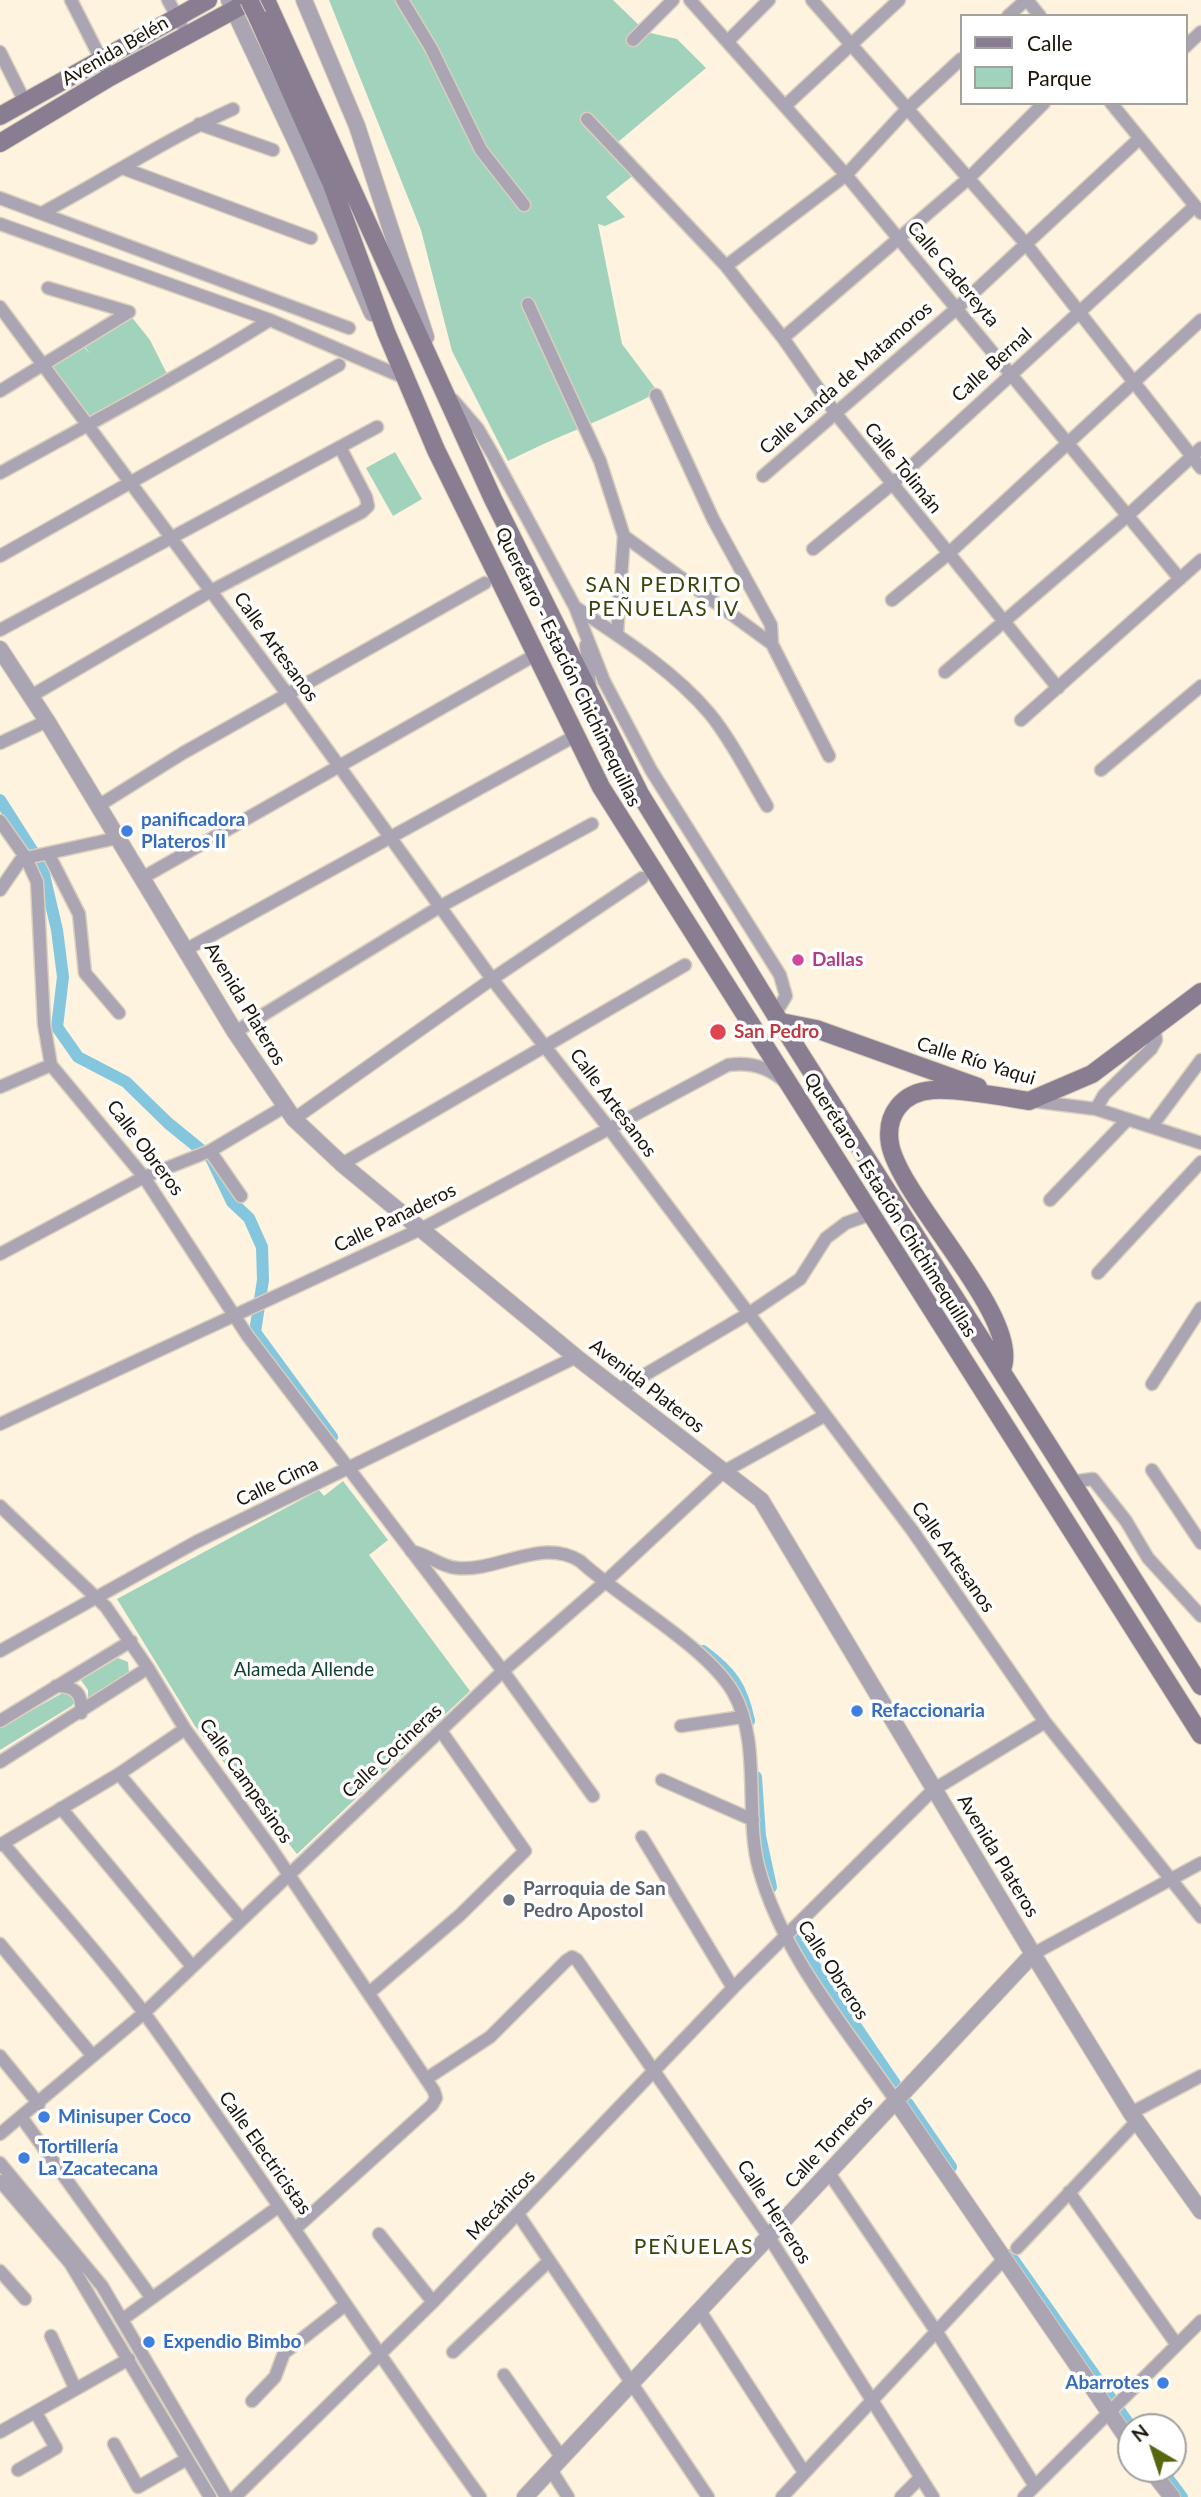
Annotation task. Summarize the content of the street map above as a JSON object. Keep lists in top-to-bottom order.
{
  "streets": {
    "main road": ["Avenida Belén", "Querétaro - Estación Chichimequillas", "Calle Río Yaqui"],
    "street": [
      "Calle Cadereyta",
      "Calle Bernal",
      "Calle Landa de Matamoros",
      "Calle Tolimán",
      "Calle Artesanos",
      "Avenida Plateros",
      "Calle Obreros",
      "Calle Panaderos",
      "Calle Cima",
      "Calle Cocineras",
      "Calle Campesinos",
      "Calle Torneros",
      "Calle Electricistas",
      "Mecánicos",
      "Calle Herreros"
    ]
  },
  "crossings": [
    ["Avenida Belén", "Querétaro - Estación Chichimequillas"],
    ["Calle Cadereyta", "Calle Bernal"],
    ["Calle Cadereyta", "Calle Landa de Matamoros"],
    ["Calle Bernal", "Calle Tolimán"],
    ["Calle Landa de Matamoros", "Calle Tolimán"],
    ["Calle Artesanos", "Calle Panaderos"],
    ["Calle Artesanos", "Calle Cocineras"],
    ["Calle Artesanos", "Calle Torneros"],
    ["Calle Artesanos", "Mecánicos"],
    ["Querétaro - Estación Chichimequillas", "Calle Río Yaqui"],
    ["Querétaro - Estación Chichimequillas", "Calle Panaderos"],
    ["Avenida Plateros", "Calle Panaderos"],
    ["Avenida Plateros", "Calle Cima"],
    ["Avenida Plateros", "Calle Cocineras"],
    ["Avenida Plateros", "Calle Torneros"],
    ["Avenida Plateros", "Mecánicos"],
    ["Calle Obreros", "Calle Panaderos"],
    ["Calle Obreros", "Calle Cima"],
    ["Calle Obreros", "Calle Cocineras"],
    ["Calle Obreros", "Calle Torneros"],
    ["Calle Obreros", "Mecánicos"],
    ["Calle Cima", "Calle Campesinos"],
    ["Calle Cocineras", "Calle Campesinos"],
    ["Calle Cocineras", "Calle Electricistas"],
    ["Calle Campesinos", "Calle Electricistas"],
    ["Calle Campesinos", "Calle Herreros"],
    ["Calle Torneros", "Calle Herreros"],
    ["Calle Electricistas", "Mecánicos"],
    ["Mecánicos", "Calle Herreros"]
  ],
  "districts": ["SAN PEDRITO PEÑUELAS IV", "PEÑUELAS"],
  "parks": ["Alameda Allende"],
  "places": [
    "panificadora Plateros II",
    "Dallas",
    "San Pedro",
    "Refaccionaria",
    "Parroquia de San Pedro Apostol",
    "Minisuper Coco",
    "Tortillería La Zacatecana",
    "Expendio Bimbo",
    "Abarrotes"
  ],
  "legend": ["Calle", "Parque"],
  "north": "top left"
}
